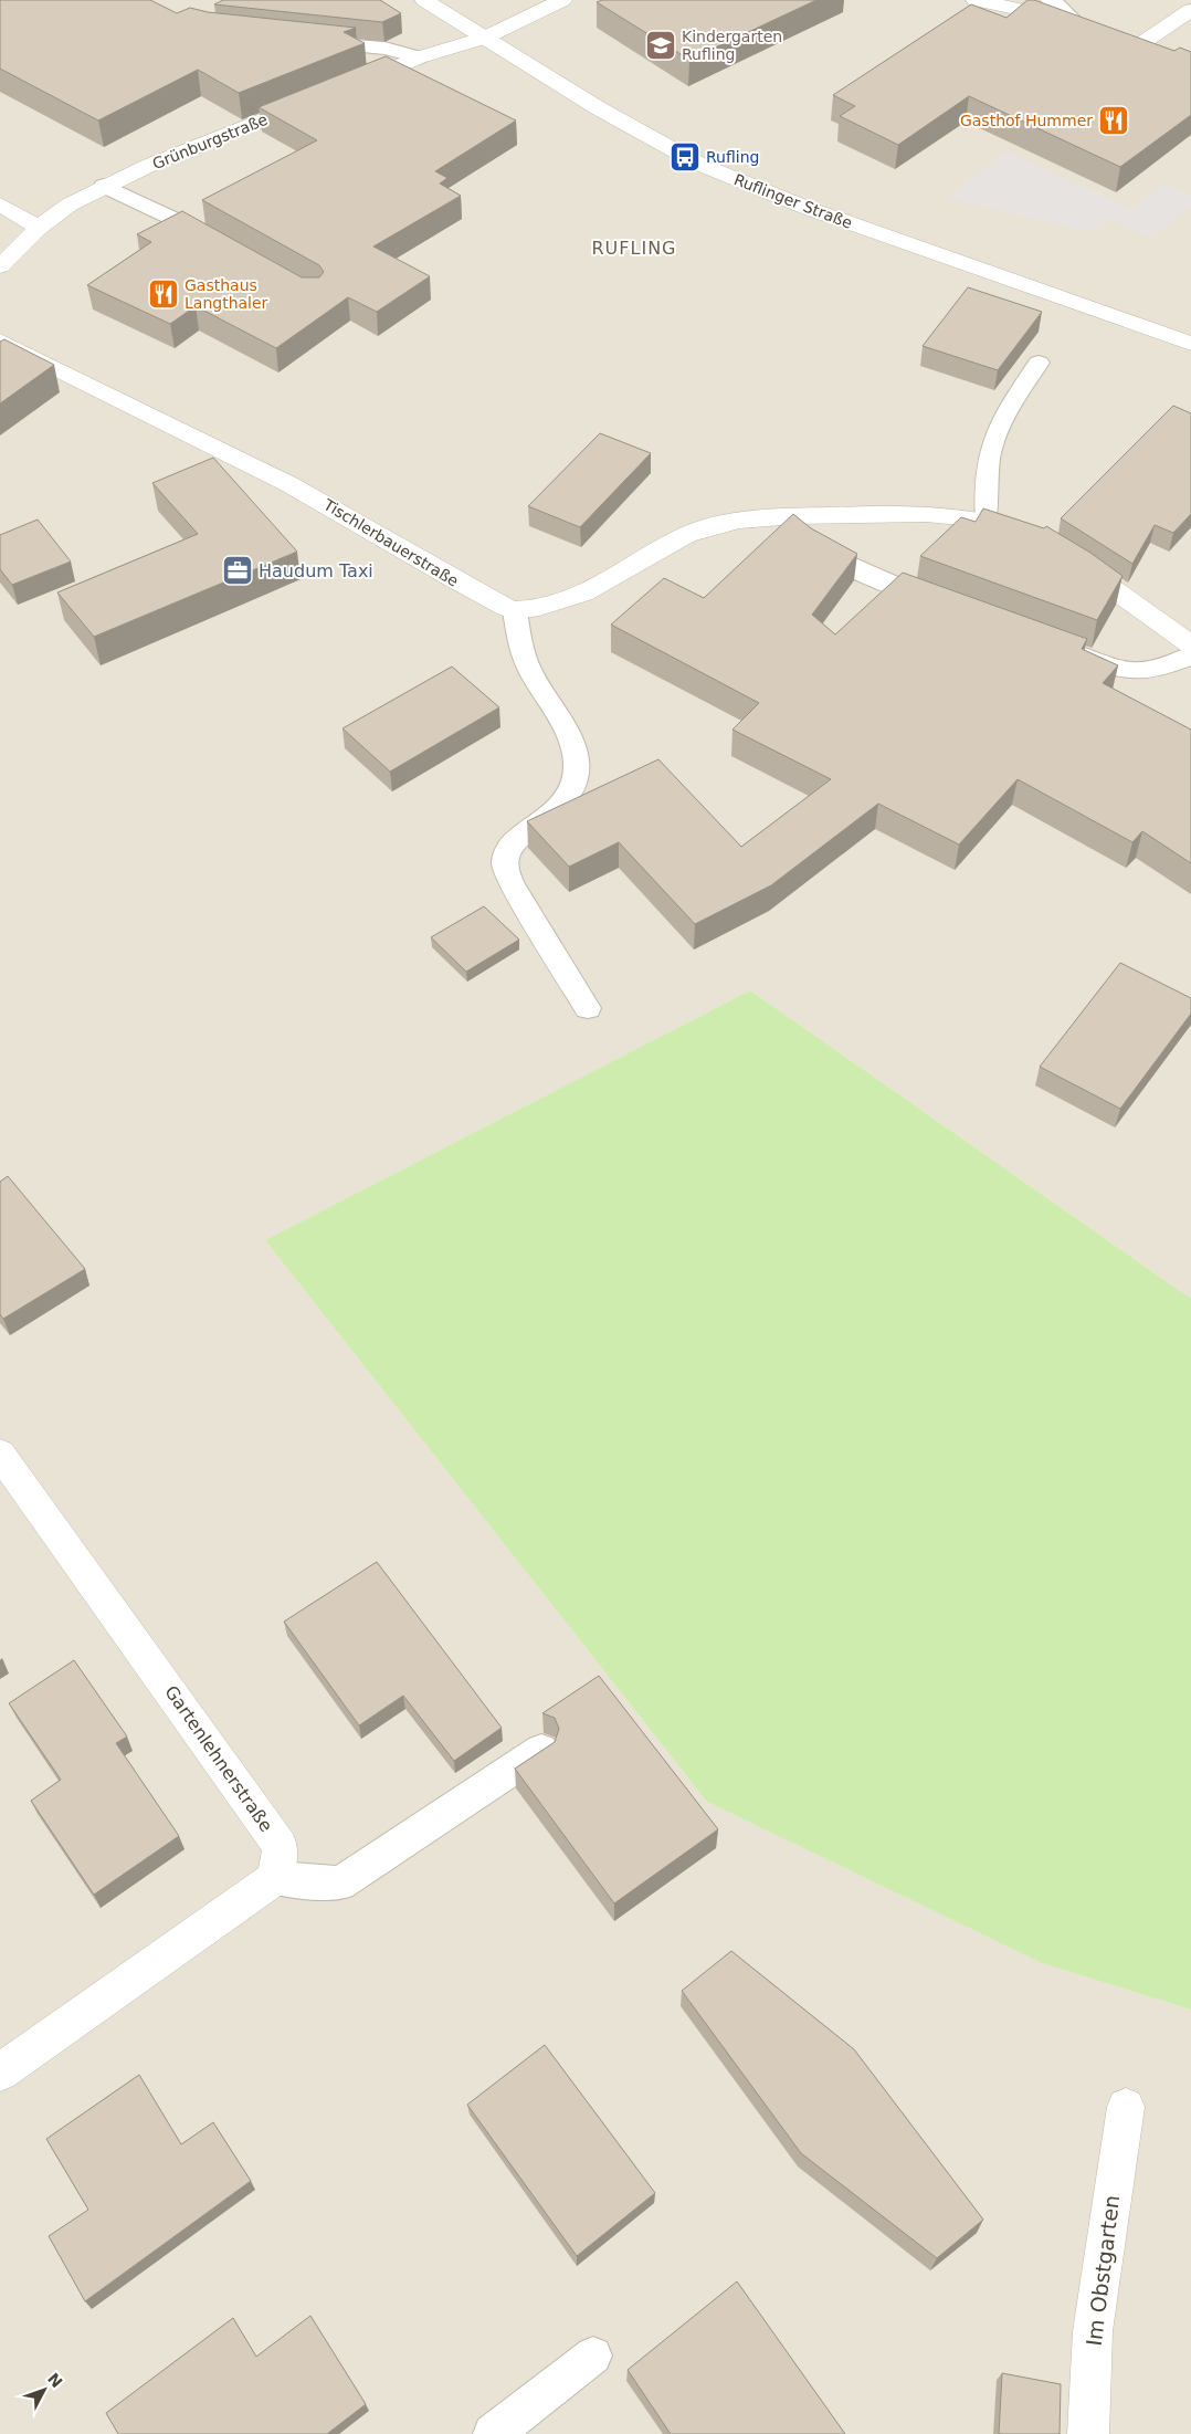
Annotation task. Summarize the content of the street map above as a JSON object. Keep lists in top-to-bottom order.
{
  "streets": {
    "street": [
      "Grünburgstraße",
      "Ruflinger Straße",
      "Tischlerbauerstraße",
      "Gartenlehnerstraße",
      "Im Obstgarten"
    ]
  },
  "districts": ["RUFLING"],
  "places": {
    "school or university": ["Kindergarten Rufling"],
    "restaurant": ["Gasthof Hummer", "Gasthaus Langthaler"],
    "bus stop": ["Rufling"],
    "office": ["Haudum Taxi"]
  },
  "north": "top right"
}
